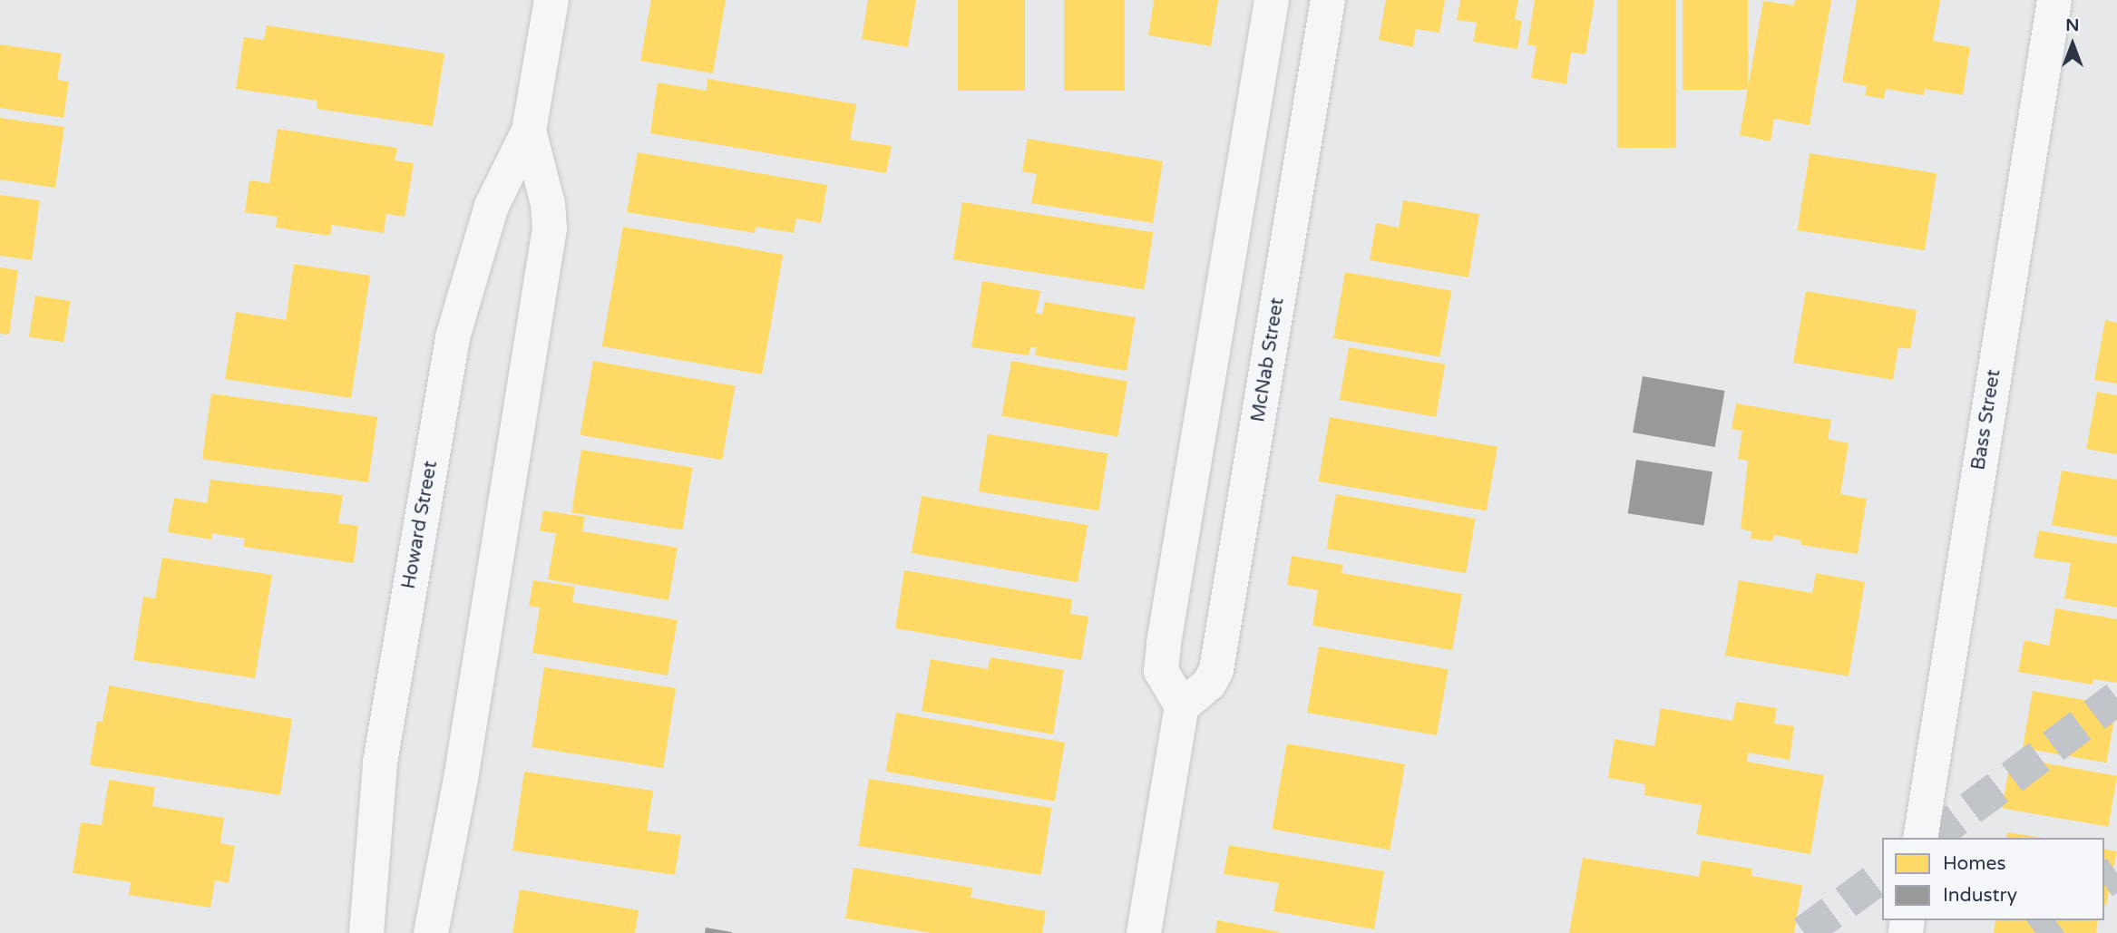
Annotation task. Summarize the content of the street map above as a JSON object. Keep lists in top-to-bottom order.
{
  "streets": {
    "street": ["McNab Street", "Bass Street", "Howard Street"]
  },
  "legend": ["Homes", "Industry"],
  "north": "top"
}
